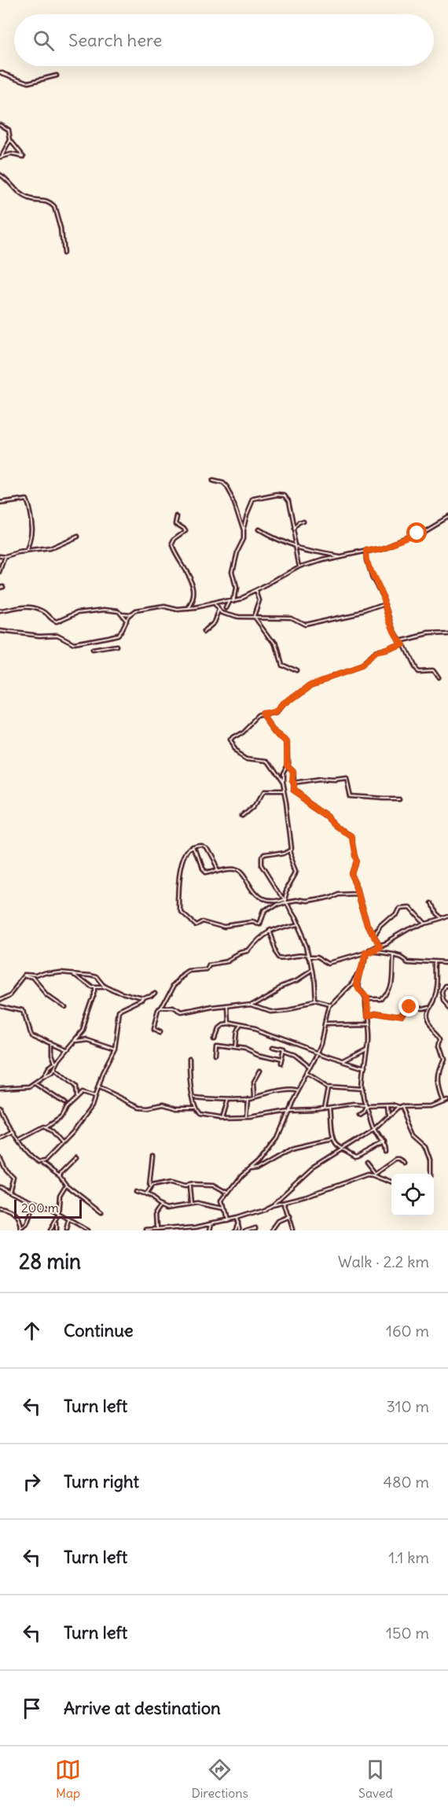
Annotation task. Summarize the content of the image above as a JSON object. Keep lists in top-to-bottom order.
{
  "scale_bar": "200 m",
  "page": {
    "search": "Search here",
    "scale": "200 m",
    "heading": ["28 min", "Walk · 2.2 km"],
    "list": [
      ["Continue", "160 m"],
      ["Turn left", "310 m"],
      ["Turn right", "480 m"],
      ["Turn left", "1.1 km"],
      ["Turn left", "150 m"],
      "Arrive at destination"
    ],
    "nav": ["Map", "Directions", "Saved"]
  }
}
